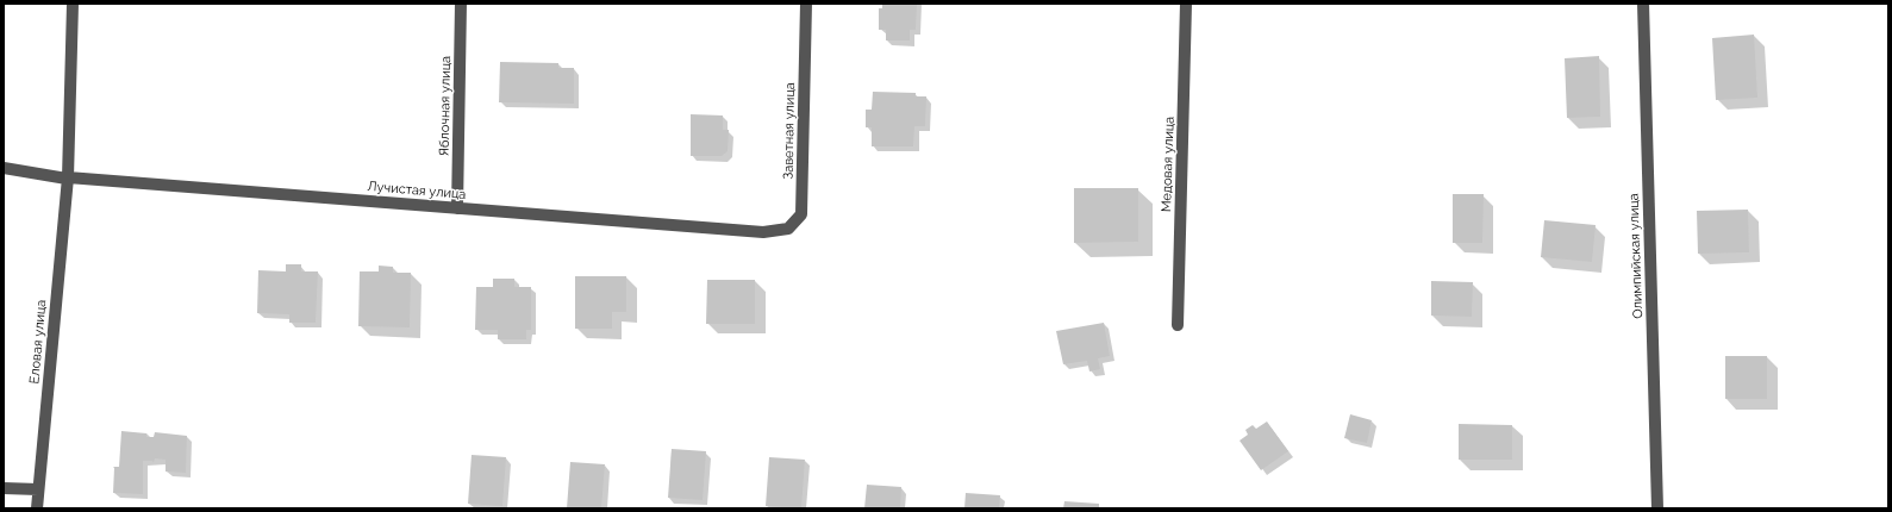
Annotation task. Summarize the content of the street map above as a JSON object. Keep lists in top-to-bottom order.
{
  "streets": {
    "street": [
      "Яблочная улица",
      "Заветная улица",
      "Медовая улица",
      "Лучистая улица",
      "Олимпийская улица",
      "Еловая улица"
    ]
  },
  "crossings": [
    ["Яблочная улица", "Лучистая улица"],
    ["Заветная улица", "Лучистая улица"],
    ["Лучистая улица", "Еловая улица"]
  ]
}
